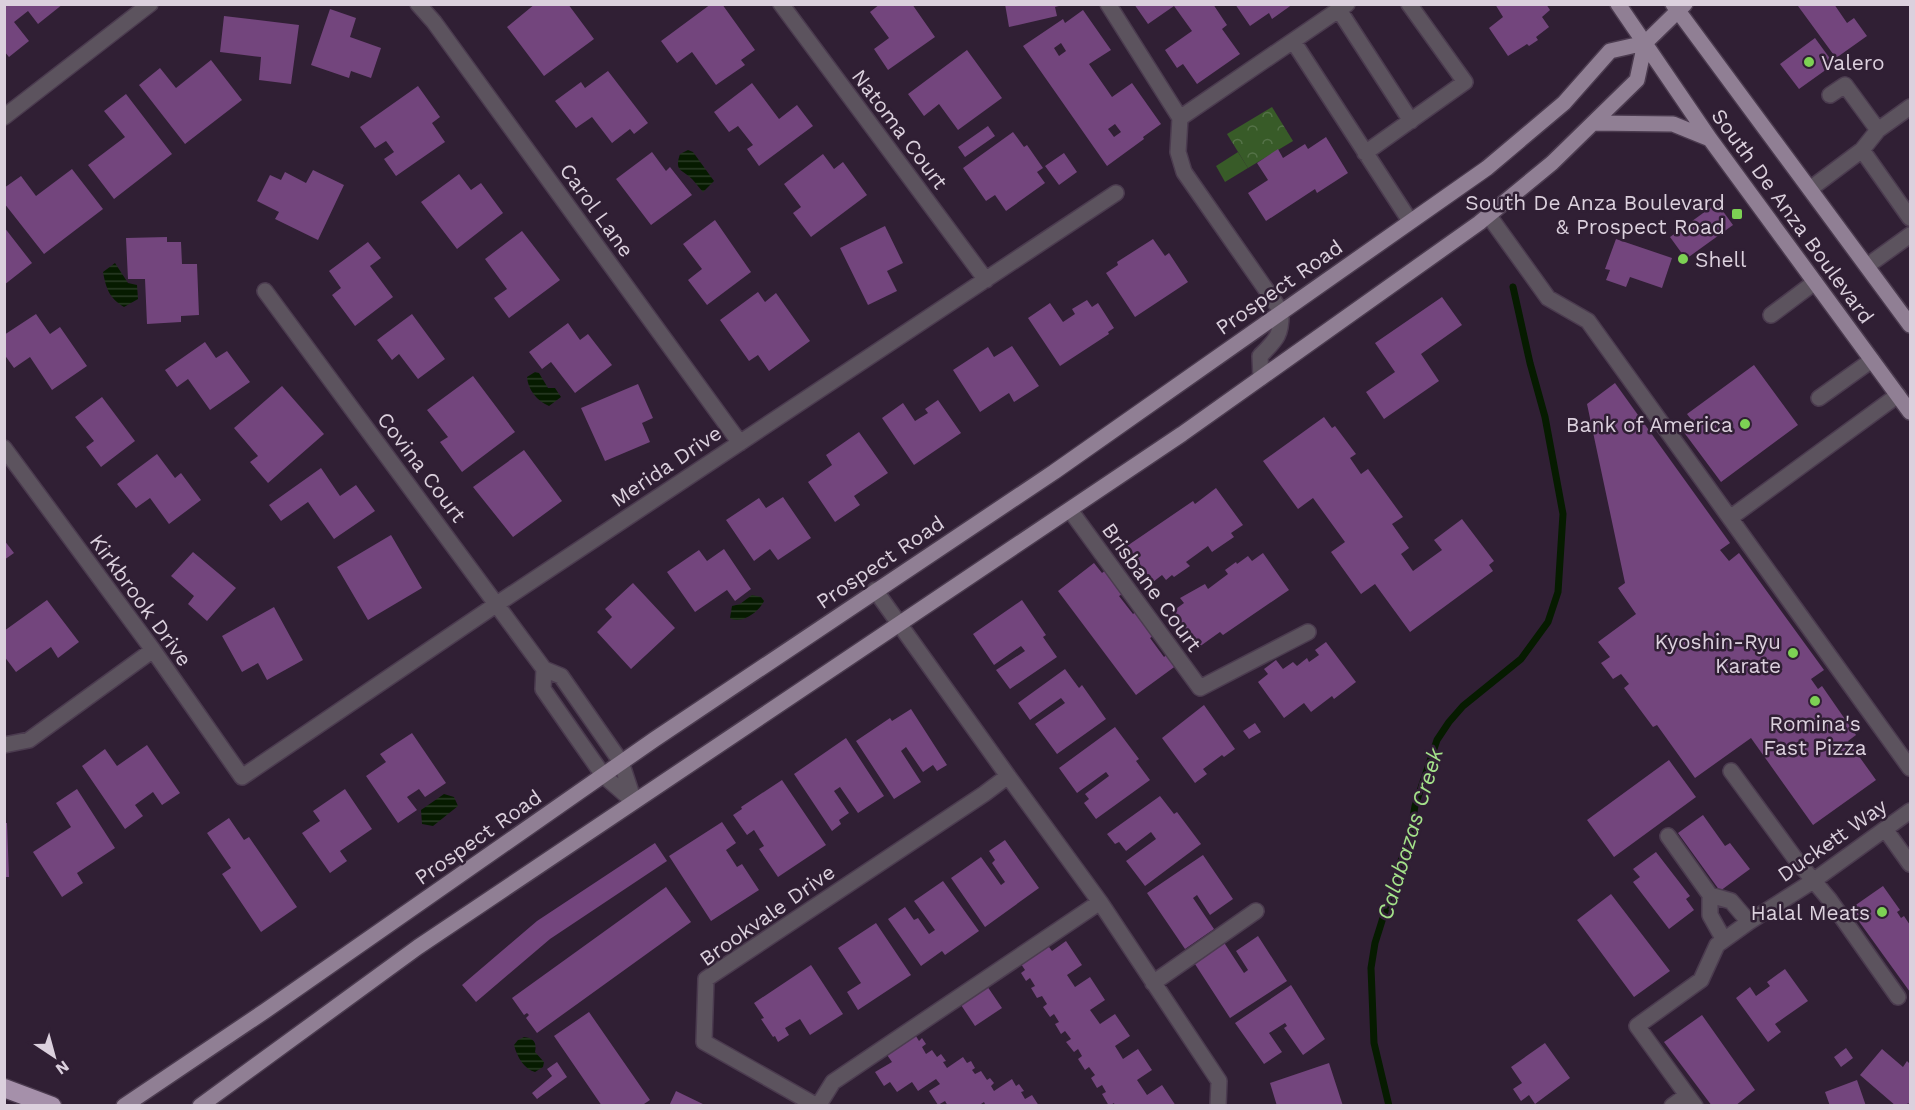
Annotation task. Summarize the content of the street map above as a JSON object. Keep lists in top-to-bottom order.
{
  "streets": {
    "main road": ["South De Anza Boulevard", "Prospect Road"],
    "street": [
      "Natoma Court",
      "Carol Lane",
      "Merida Drive",
      "Covina Court",
      "Brisbane Court",
      "Kirkbrook Drive",
      "Duckett Way",
      "Brookvale Drive"
    ]
  },
  "crossings": [
    ["Natoma Court", "Merida Drive"],
    ["Carol Lane", "Merida Drive"],
    ["South De Anza Boulevard", "Prospect Road"],
    ["Prospect Road", "Covina Court"],
    ["Merida Drive", "Covina Court"],
    ["Merida Drive", "Kirkbrook Drive"]
  ],
  "water": ["Calabazas Creek"],
  "places": {
    "other": [
      "Valero",
      "Shell",
      "Bank of America",
      "Kyoshin-Ryu Karate",
      "Romina's Fast Pizza",
      "Halal Meats"
    ],
    "transit": ["South De Anza Boulevard & Prospect Road"]
  },
  "north": "bottom right"
}
